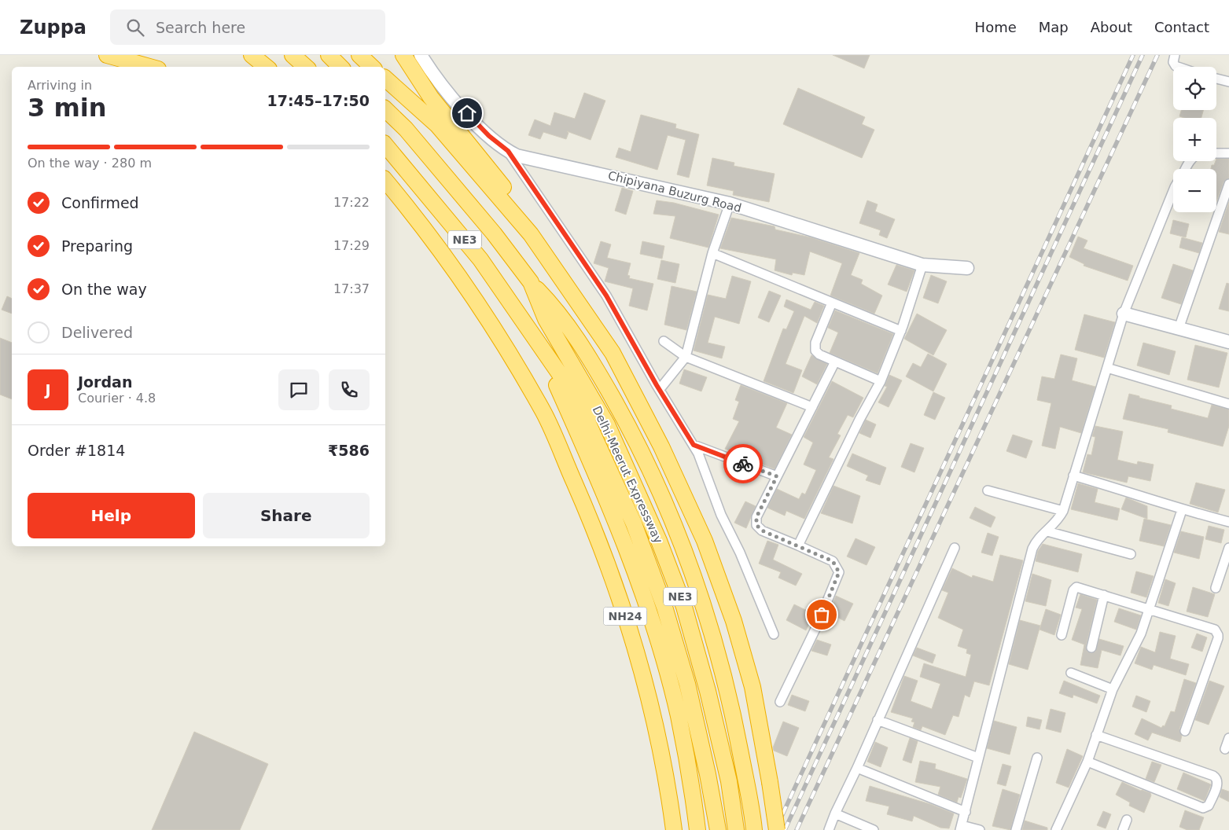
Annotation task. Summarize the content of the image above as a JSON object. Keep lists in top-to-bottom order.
{
  "streets": {
    "highway": ["NE3", "Delhi-Meerut Expressway", "NH24"],
    "street": ["Chipiyana Buzurg Road"]
  },
  "crossings": [
    ["NE3", "Delhi-Meerut Expressway"]
  ],
  "page": {
    "header": "Zuppa",
    "search": "Search here",
    "nav": [
      "Home",
      "Map",
      "About",
      "Contact"
    ],
    "map_buttons": ["+", "−"],
    "heading": ["3 min", "Arriving in", "17:45–17:50"],
    "panel": [
      "Jordan",
      "Courier · 4.8",
      "Order #1814",
      "₹586"
    ],
    "bar": "On the way · 280 m",
    "list": [
      ["Confirmed", "17:22"],
      ["Preparing", "17:29"],
      ["On the way", "17:37"],
      "Delivered"
    ],
    "round": "J",
    "buttons": ["Help", "Share"]
  }
}
